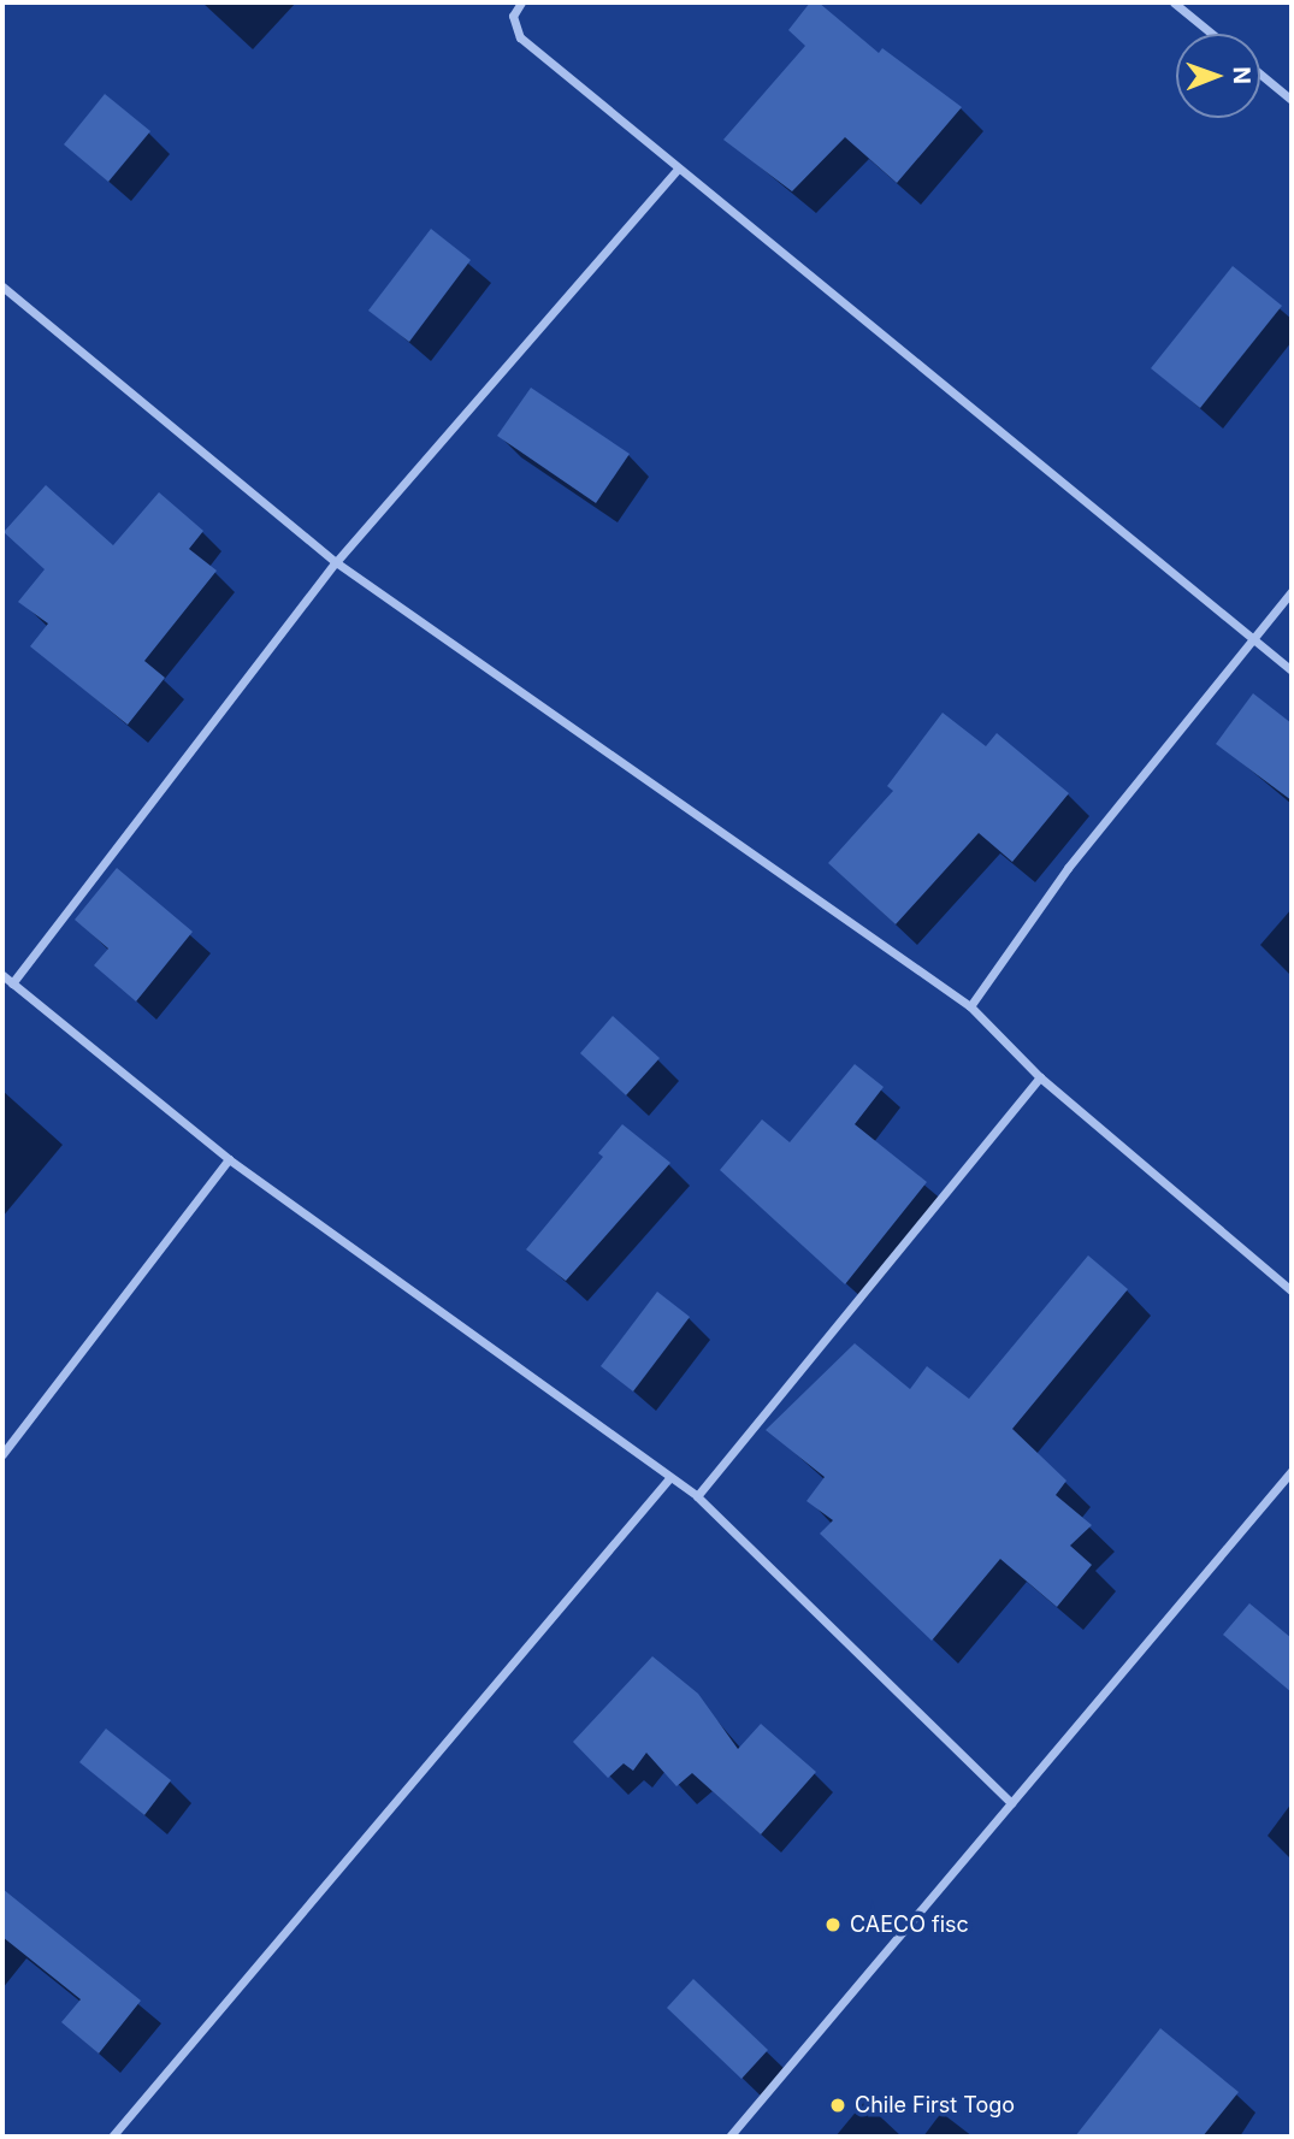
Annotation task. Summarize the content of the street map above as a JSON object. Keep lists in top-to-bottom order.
{
  "places": ["CAECO fisc", "Chile First Togo"],
  "north": "right"
}
